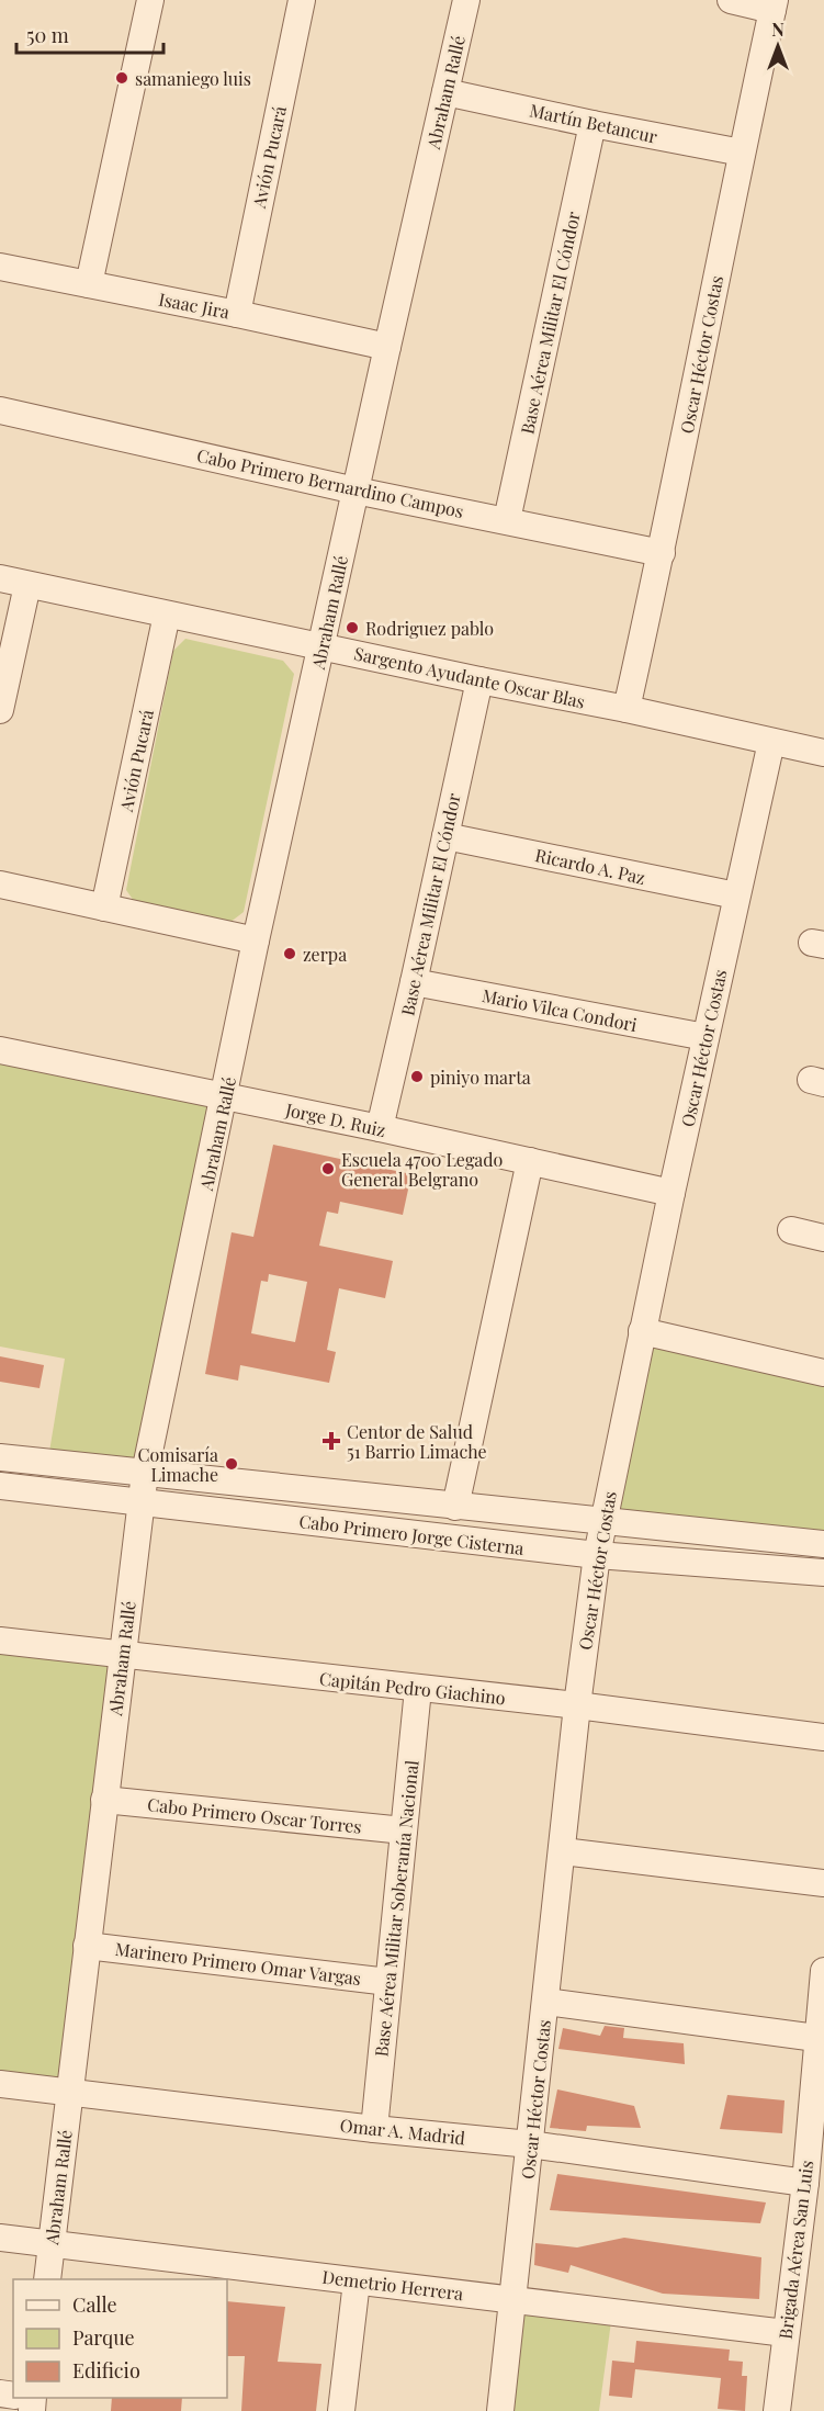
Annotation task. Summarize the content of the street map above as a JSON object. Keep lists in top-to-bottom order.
{
  "streets": {
    "street": [
      "Abraham Rallé",
      "Martín Betancur",
      "Avión Pucará",
      "Isaac Jira",
      "Base Aérea Militar El Cóndor",
      "Oscar Héctor Costas",
      "Cabo Primero Bernardino Campos",
      "Sargento Ayudante Oscar Blas",
      "Ricardo A. Paz",
      "Mario Vilca Condori",
      "Jorge D. Ruiz",
      "Cabo Primero Jorge Cisterna",
      "Capitán Pedro Giachino",
      "Cabo Primero Oscar Torres",
      "Base Aérea Militar Soberanía Nacional",
      "Marinero Primero Omar Vargas",
      "Omar A. Madrid",
      "Brigada Aérea San Luis",
      "Demetrio Herrera"
    ]
  },
  "crossings": [
    ["Abraham Rallé", "Martín Betancur"],
    ["Abraham Rallé", "Isaac Jira"],
    ["Abraham Rallé", "Cabo Primero Bernardino Campos"],
    ["Abraham Rallé", "Sargento Ayudante Oscar Blas"],
    ["Abraham Rallé", "Jorge D. Ruiz"],
    ["Abraham Rallé", "Cabo Primero Jorge Cisterna"],
    ["Abraham Rallé", "Capitán Pedro Giachino"],
    ["Abraham Rallé", "Cabo Primero Oscar Torres"],
    ["Abraham Rallé", "Marinero Primero Omar Vargas"],
    ["Abraham Rallé", "Omar A. Madrid"],
    ["Abraham Rallé", "Demetrio Herrera"],
    ["Martín Betancur", "Base Aérea Militar El Cóndor"],
    ["Martín Betancur", "Oscar Héctor Costas"],
    ["Avión Pucará", "Isaac Jira"],
    ["Avión Pucará", "Sargento Ayudante Oscar Blas"],
    ["Base Aérea Militar El Cóndor", "Cabo Primero Bernardino Campos"],
    ["Base Aérea Militar El Cóndor", "Sargento Ayudante Oscar Blas"],
    ["Base Aérea Militar El Cóndor", "Ricardo A. Paz"],
    ["Base Aérea Militar El Cóndor", "Mario Vilca Condori"],
    ["Base Aérea Militar El Cóndor", "Jorge D. Ruiz"],
    ["Oscar Héctor Costas", "Cabo Primero Bernardino Campos"],
    ["Oscar Héctor Costas", "Sargento Ayudante Oscar Blas"],
    ["Oscar Héctor Costas", "Ricardo A. Paz"],
    ["Oscar Héctor Costas", "Mario Vilca Condori"],
    ["Oscar Héctor Costas", "Jorge D. Ruiz"],
    ["Oscar Héctor Costas", "Cabo Primero Jorge Cisterna"],
    ["Oscar Héctor Costas", "Capitán Pedro Giachino"],
    ["Oscar Héctor Costas", "Omar A. Madrid"],
    ["Oscar Héctor Costas", "Demetrio Herrera"],
    ["Capitán Pedro Giachino", "Base Aérea Militar Soberanía Nacional"],
    ["Cabo Primero Oscar Torres", "Base Aérea Militar Soberanía Nacional"],
    ["Base Aérea Militar Soberanía Nacional", "Marinero Primero Omar Vargas"],
    ["Base Aérea Militar Soberanía Nacional", "Omar A. Madrid"],
    ["Omar A. Madrid", "Brigada Aérea San Luis"],
    ["Brigada Aérea San Luis", "Demetrio Herrera"]
  ],
  "places": {
    "other": [
      "samaniego luis",
      "Rodriguez pablo",
      "zerpa",
      "piniyo marta",
      "Escuela 4700 Legado General Belgrano",
      "Comisaría Limache"
    ],
    "health": ["Centor de Salud 51 Barrio Limache"]
  },
  "legend": ["Calle", "Parque", "Edificio"],
  "scale_bar": "50 m",
  "north": "top"
}
